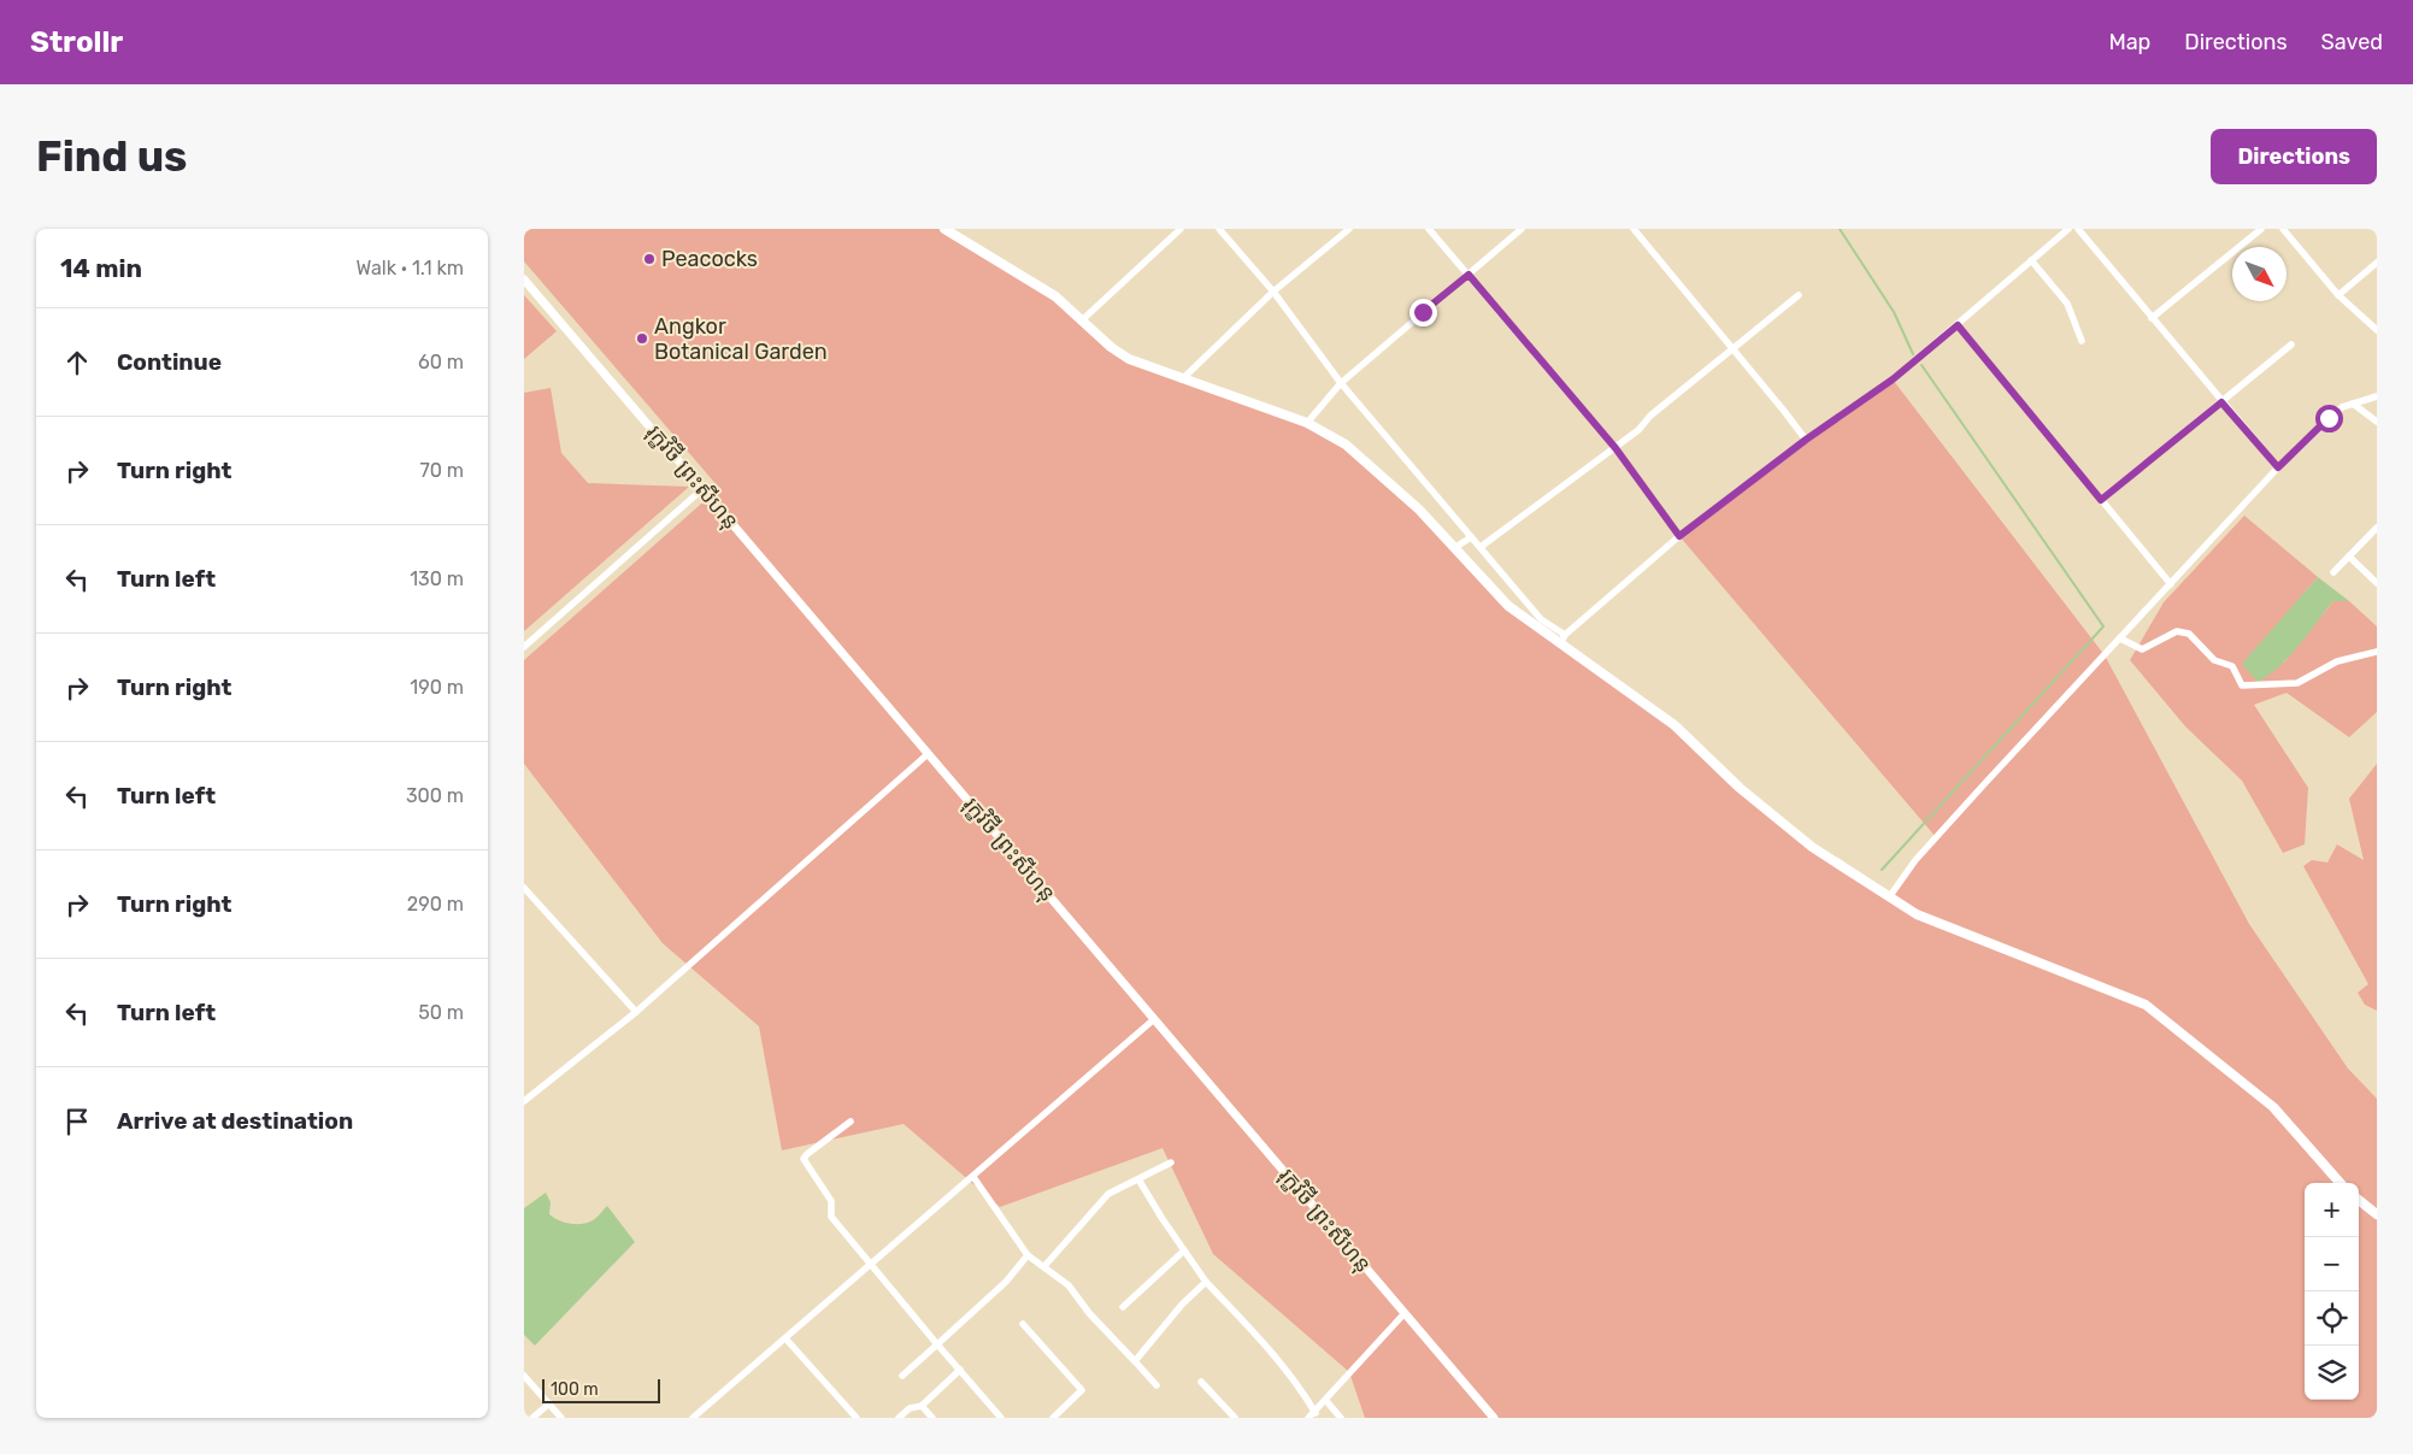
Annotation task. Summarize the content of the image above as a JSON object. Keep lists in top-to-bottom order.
{
  "streets": {
    "street": ["រុក្ខវិថី ព្រះសីហនុ"]
  },
  "places": ["Peacocks", "Angkor Botanical Garden"],
  "scale_bar": "100 m",
  "north": "bottom right",
  "page": {
    "header": "Strollr",
    "nav": ["Map", "Directions", "Saved"],
    "buttons": "Directions",
    "title": "Find us",
    "heading": ["14 min", "Walk · 1.1 km"],
    "list": [
      ["Continue", "60 m"],
      ["Turn right", "70 m"],
      ["Turn left", "130 m"],
      ["Turn right", "190 m"],
      ["Turn left", "300 m"],
      ["Turn right", "290 m"],
      ["Turn left", "50 m"],
      "Arrive at destination"
    ],
    "map_buttons": ["+", "−"],
    "scale": "100 m"
  }
}
